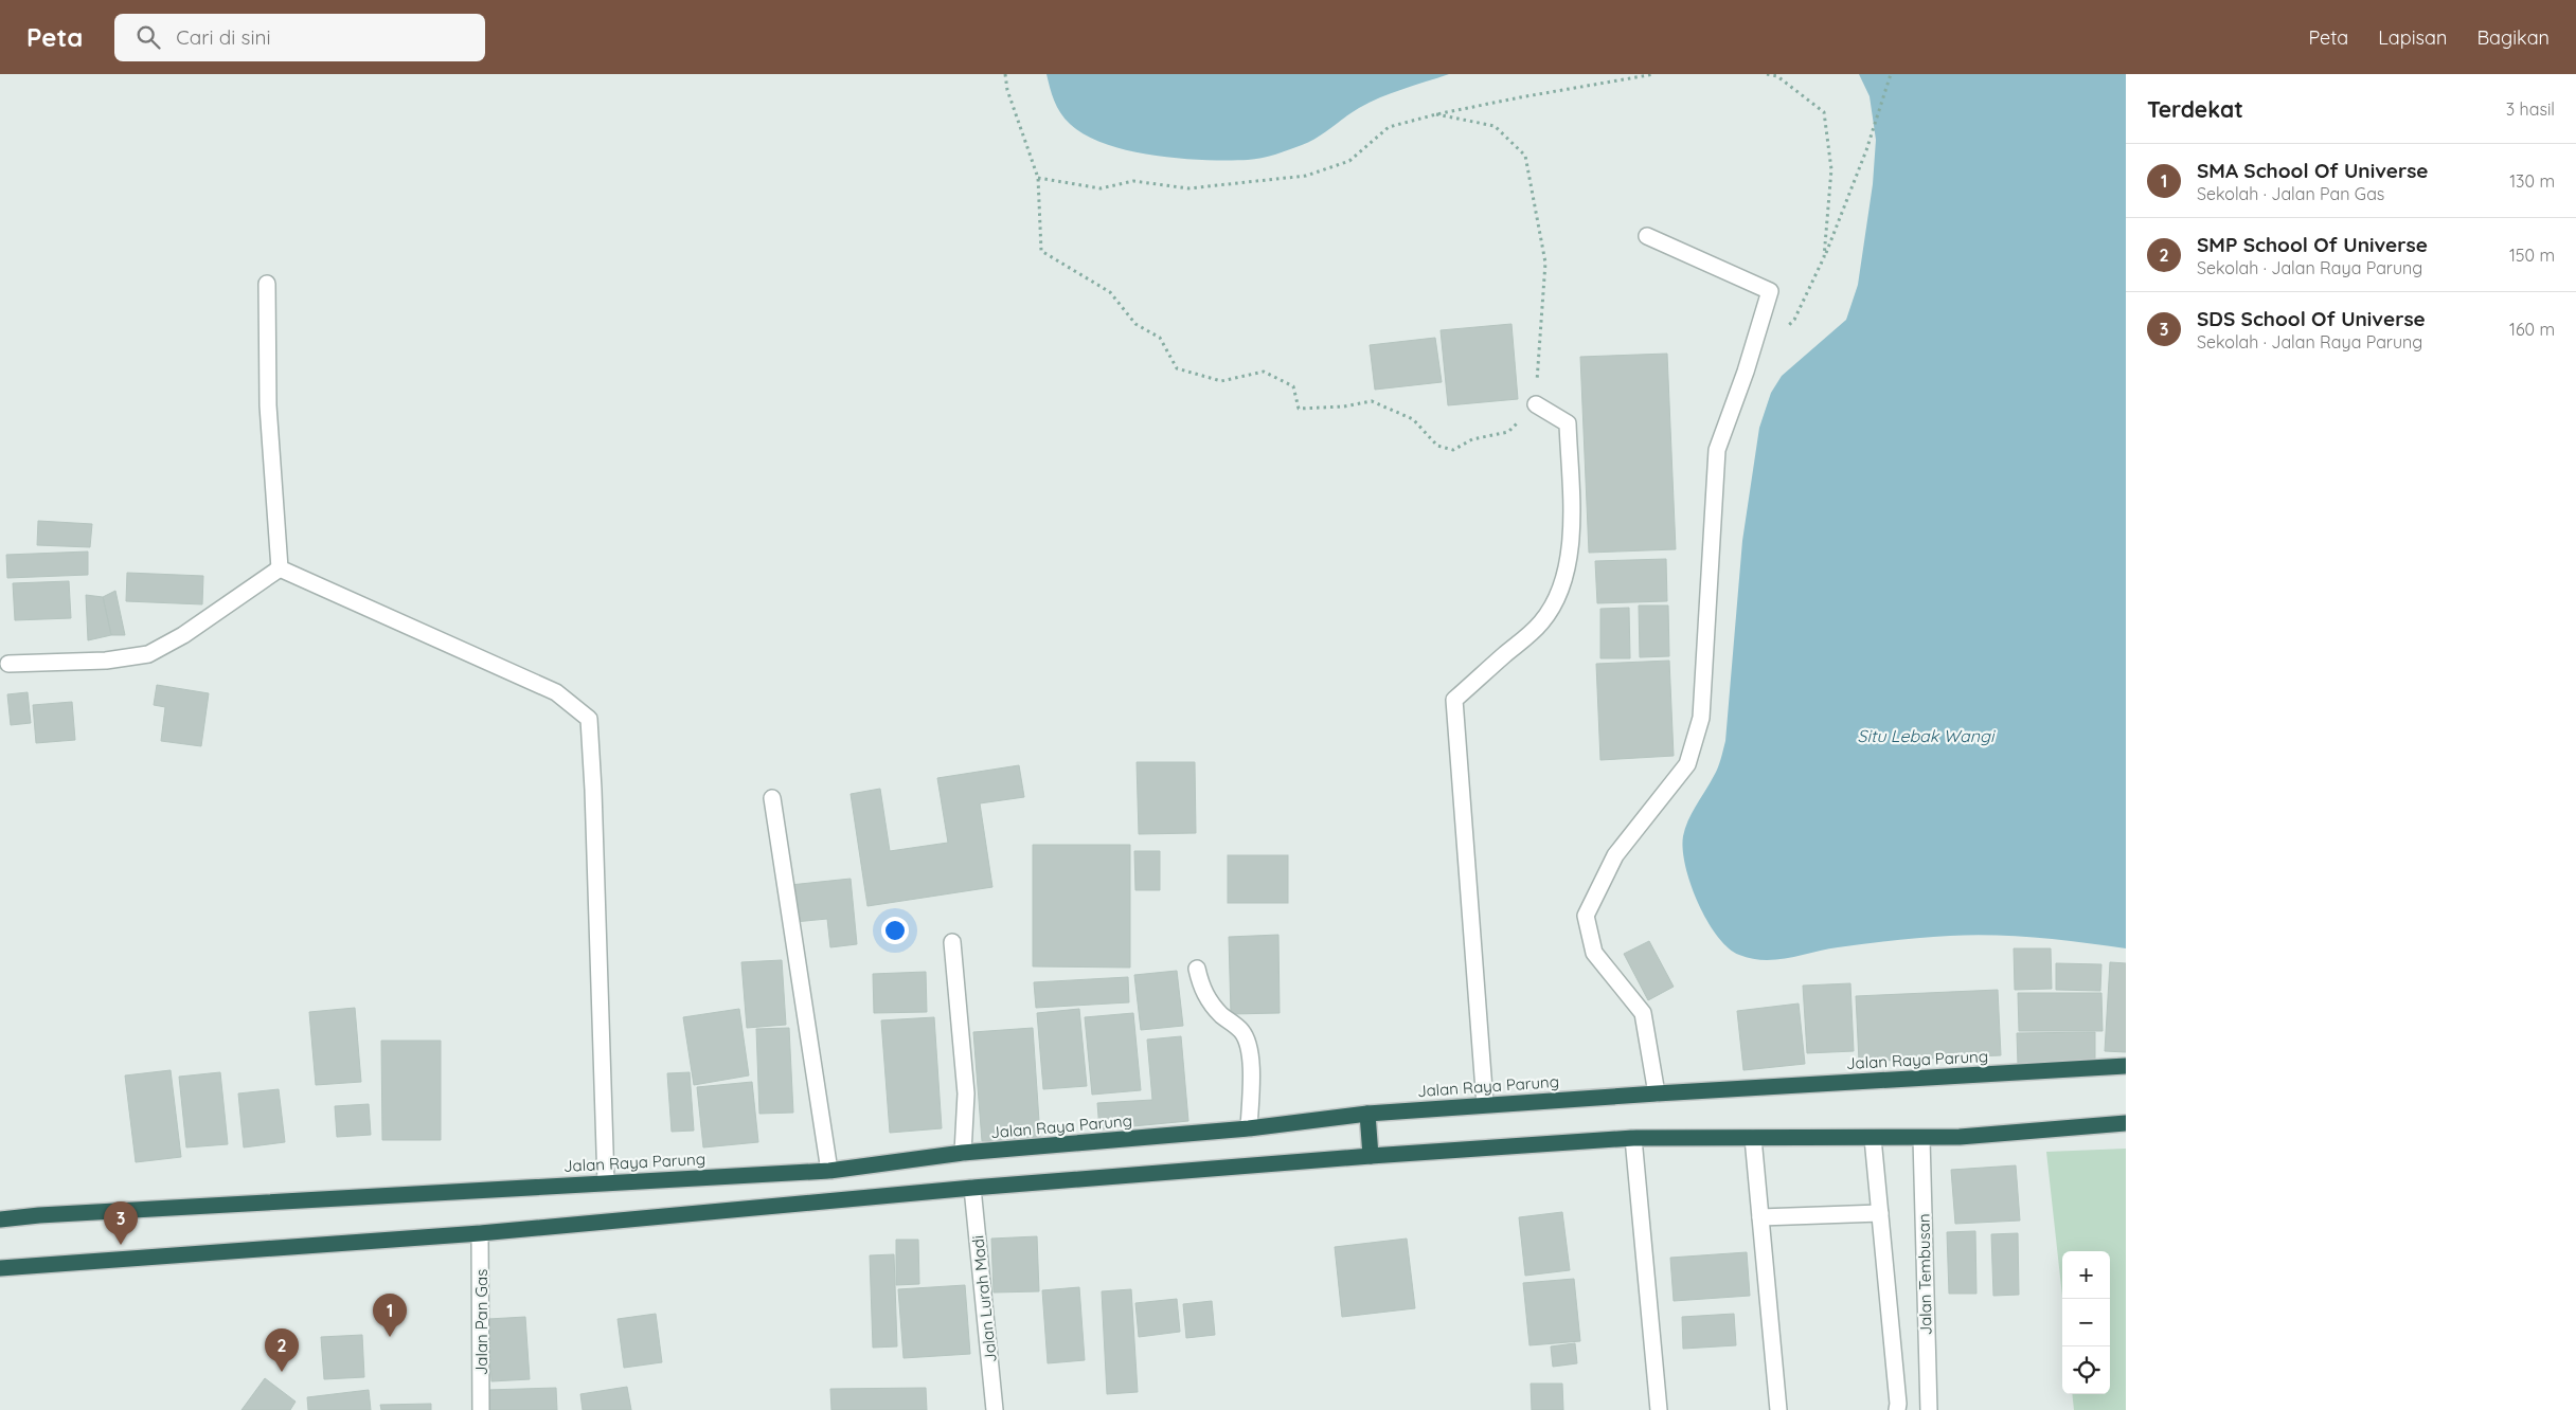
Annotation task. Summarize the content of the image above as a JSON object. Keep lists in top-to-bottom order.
{
  "streets": {
    "highway": ["Jalan Raya Parung"],
    "street": ["Jalan Tembusan", "Jalan Lurah Madi", "Jalan Pan Gas"]
  },
  "water": ["Situ Lebak Wangi"],
  "page": {
    "header": "Peta",
    "search": "Cari di sini",
    "nav": ["Peta", "Lapisan", "Bagikan"],
    "heading": ["Terdekat", "3 hasil"],
    "list": [
      {
        "mark": "1",
        "name": "SMA School Of Universe",
        "note": "Sekolah · Jalan Pan Gas",
        "value": "130 m"
      },
      {
        "mark": "2",
        "name": "SMP School Of Universe",
        "note": "Sekolah · Jalan Raya Parung",
        "value": "150 m"
      },
      {
        "mark": "3",
        "name": "SDS School Of Universe",
        "note": "Sekolah · Jalan Raya Parung",
        "value": "160 m"
      }
    ],
    "pins": ["3", "1", "2"],
    "map_buttons": ["+", "−"]
  }
}
